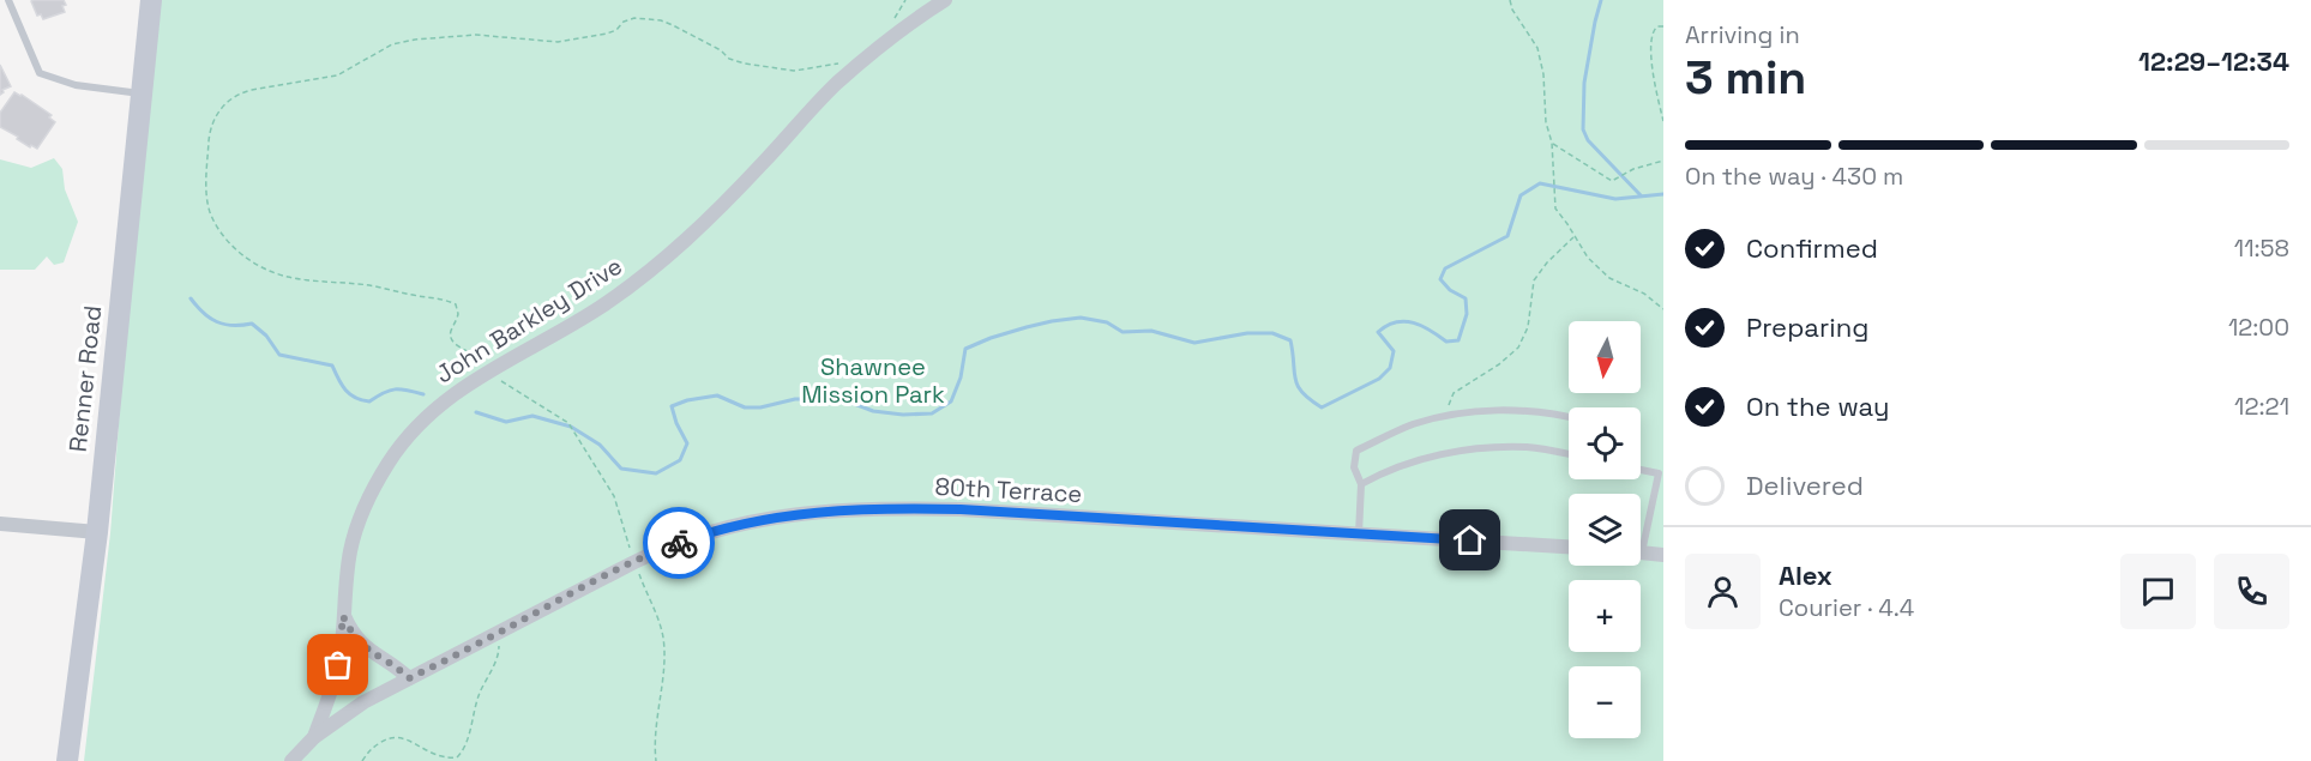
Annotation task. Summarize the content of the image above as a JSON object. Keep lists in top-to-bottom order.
{
  "streets": {
    "main road": ["Renner Road"],
    "street": ["John Barkley Drive", "80th Terrace"]
  },
  "crossings": [
    ["John Barkley Drive", "80th Terrace"]
  ],
  "parks": ["Shawnee Mission Park"],
  "north": "bottom",
  "page": {
    "heading": ["3 min", "Arriving in", "12:29–12:34"],
    "panel": ["Alex", "Courier · 4.4"],
    "bar": "On the way · 430 m",
    "list": [
      ["Confirmed", "11:58"],
      ["Preparing", "12:00"],
      ["On the way", "12:21"],
      "Delivered"
    ],
    "map_buttons": ["+", "−"]
  }
}
